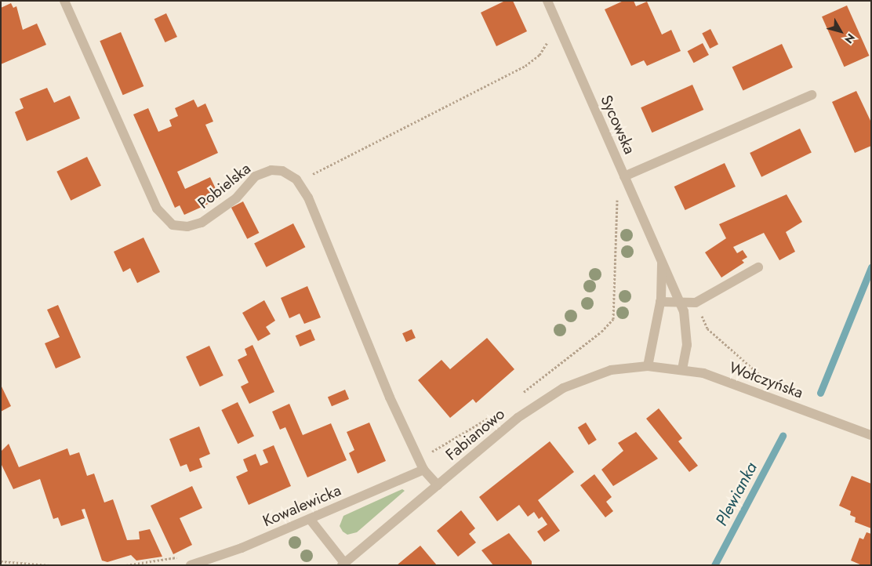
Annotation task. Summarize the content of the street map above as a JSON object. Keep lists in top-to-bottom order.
{
  "streets": {
    "street": [
      "Sycowska",
      "Pobielska",
      "Wołczyńska",
      "Fabianowo",
      "Kowalewicka"
    ]
  },
  "crossings": [
    ["Sycowska", "Wołczyńska"],
    ["Sycowska", "Fabianowo"],
    ["Pobielska", "Fabianowo"],
    ["Pobielska", "Kowalewicka"],
    ["Wołczyńska", "Fabianowo"]
  ],
  "water": ["Plewianka"],
  "north": "bottom right"
}
